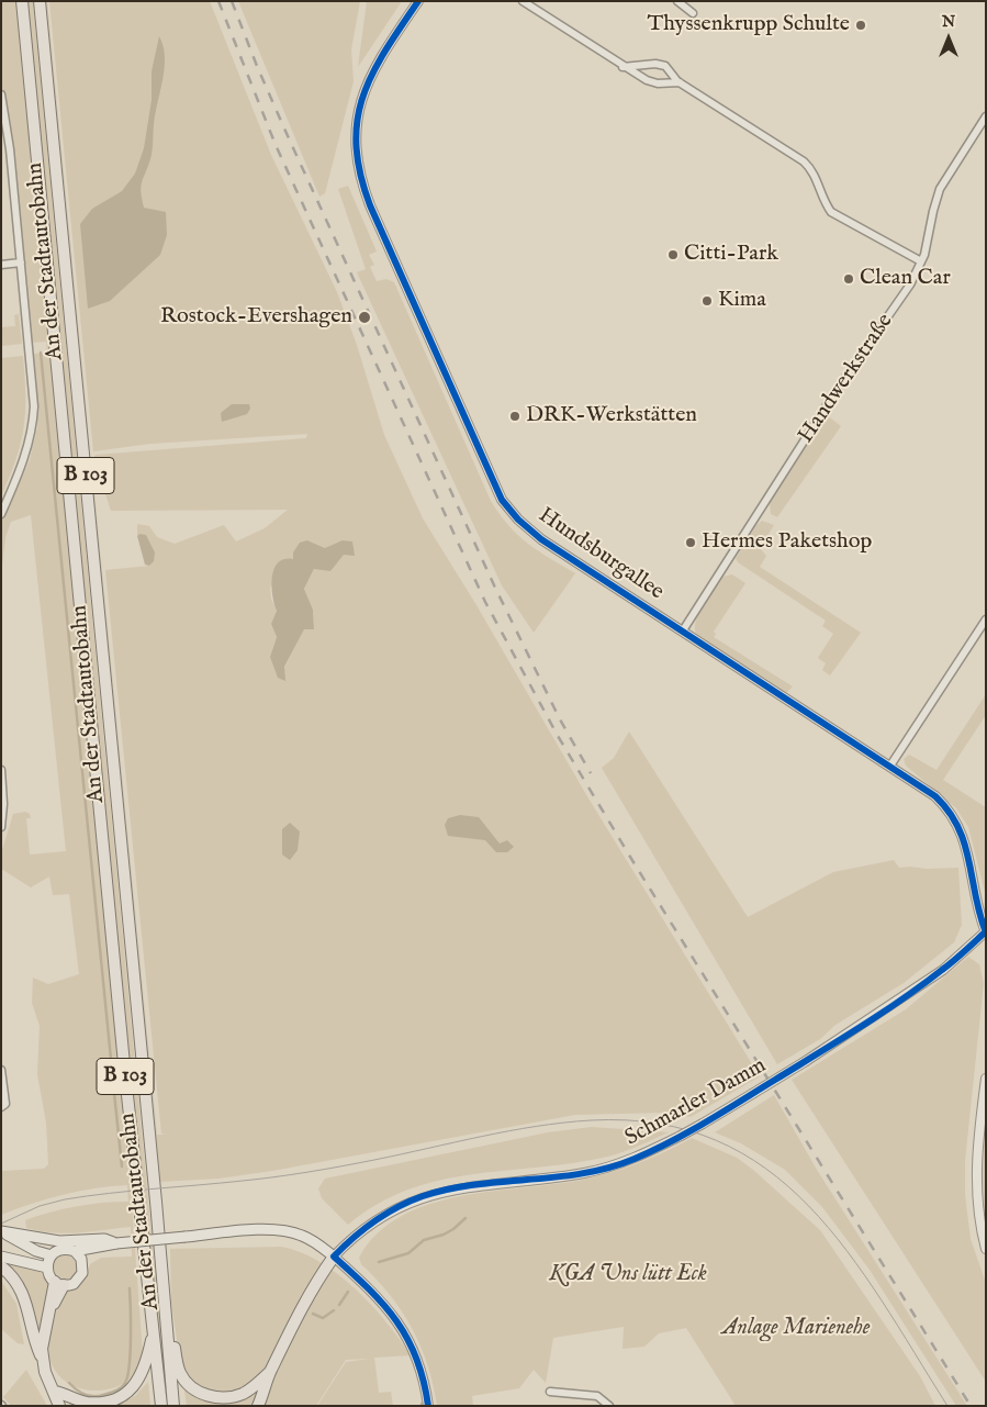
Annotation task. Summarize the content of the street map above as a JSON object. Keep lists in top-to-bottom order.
{
  "streets": {
    "highway": ["An der Stadtautobahn", "B 103"],
    "street": ["Handwerkstraße", "Hundsburgallee", "Schmarler Damm"]
  },
  "crossings": [
    ["Handwerkstraße", "Hundsburgallee"],
    ["Hundsburgallee", "Schmarler Damm"]
  ],
  "parks": ["KGA Uns lütt Eck", "Anlage Marienehe"],
  "places": [
    "Thyssenkrupp Schulte",
    "Citti-Park",
    "Clean Car",
    "Kima",
    "Rostock-Evershagen",
    "DRK-Werkstätten",
    "Hermes Paketshop"
  ],
  "north": "top"
}
